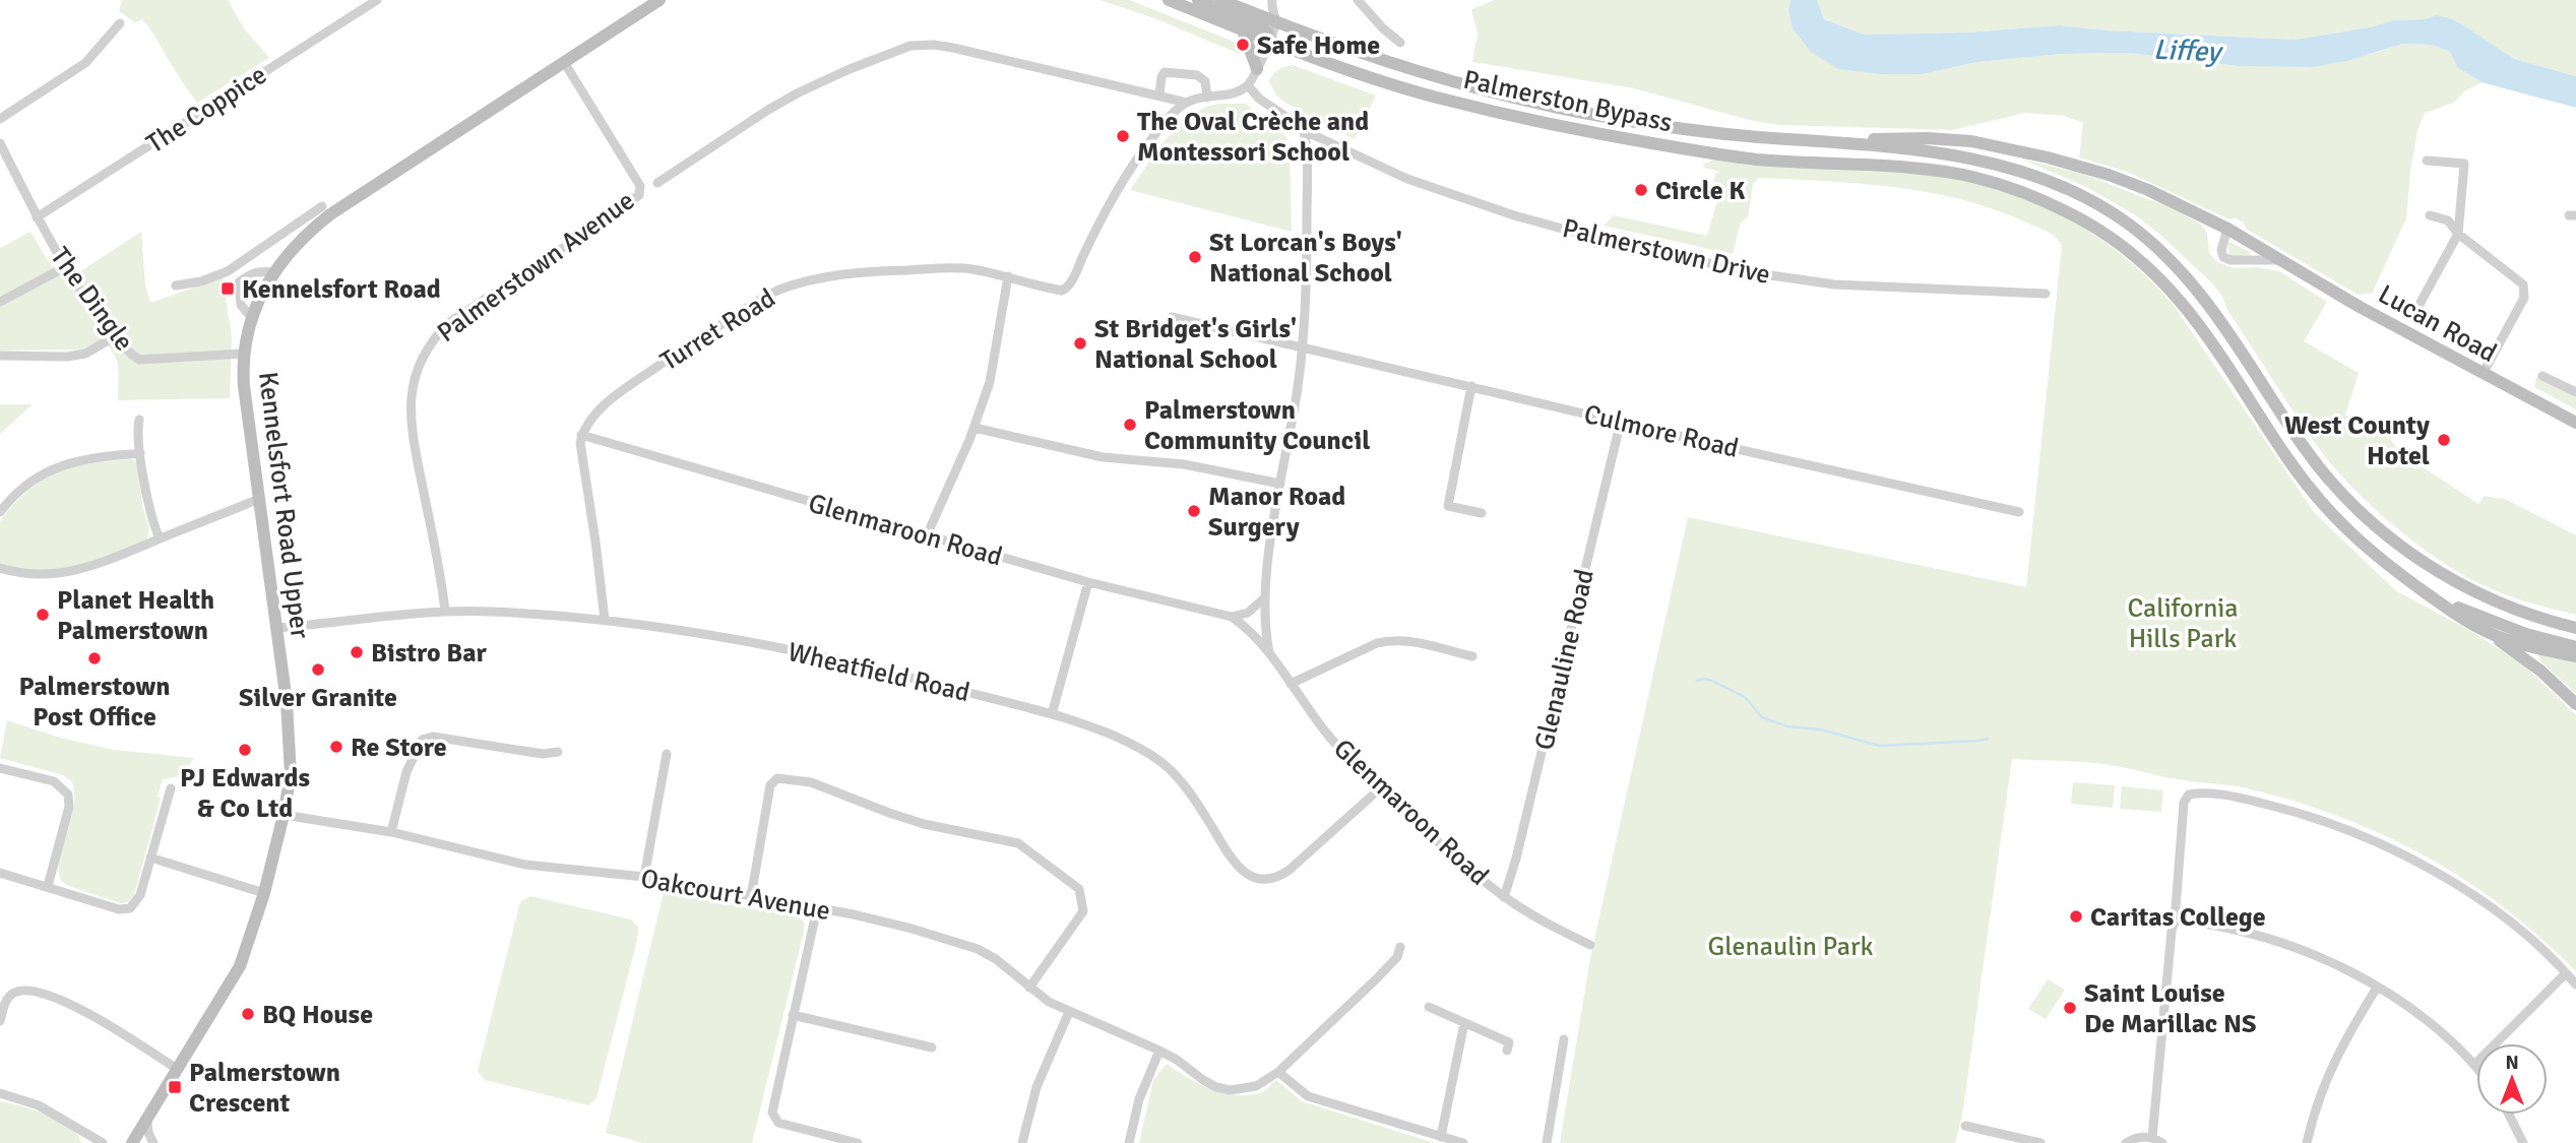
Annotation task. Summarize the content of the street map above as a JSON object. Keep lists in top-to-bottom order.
{
  "streets": {
    "main road": ["Palmerston Bypass", "Lucan Road", "Kennelsfort Road Upper"],
    "street": [
      "The Coppice",
      "Palmerstown Drive",
      "Palmerstown Avenue",
      "The Dingle",
      "Turret Road",
      "Culmore Road",
      "Glenmaroon Road",
      "Glenauline Road",
      "Wheatfield Road",
      "Oakcourt Avenue"
    ]
  },
  "crossings": [
    ["The Coppice", "The Dingle"],
    ["Palmerstown Avenue", "Turret Road"],
    ["Palmerstown Avenue", "Kennelsfort Road Upper"],
    ["Palmerstown Avenue", "Wheatfield Road"],
    ["The Dingle", "Kennelsfort Road Upper"],
    ["Turret Road", "Glenmaroon Road"],
    ["Culmore Road", "Glenauline Road"],
    ["Kennelsfort Road Upper", "Wheatfield Road"],
    ["Kennelsfort Road Upper", "Oakcourt Avenue"],
    ["Glenmaroon Road", "Glenauline Road"],
    ["Glenmaroon Road", "Wheatfield Road"]
  ],
  "water": ["Liffey"],
  "parks": ["California Hills Park", "Glenaulin Park"],
  "places": {
    "other": [
      "Safe Home",
      "The Oval Crèche and Montessori School",
      "Circle K",
      "St Lorcan's Boys' National School",
      "St Bridget's Girls' National School",
      "Palmerstown Community Council",
      "West County Hotel",
      "Manor Road Surgery",
      "Planet Health Palmerstown",
      "Bistro Bar",
      "Palmerstown Post Office",
      "Silver Granite",
      "Re Store",
      "PJ Edwards & Co Ltd",
      "Caritas College",
      "Saint Louise De Marillac NS",
      "BQ House"
    ],
    "transit": ["Kennelsfort Road", "Palmerstown Crescent"]
  },
  "north": "top"
}
